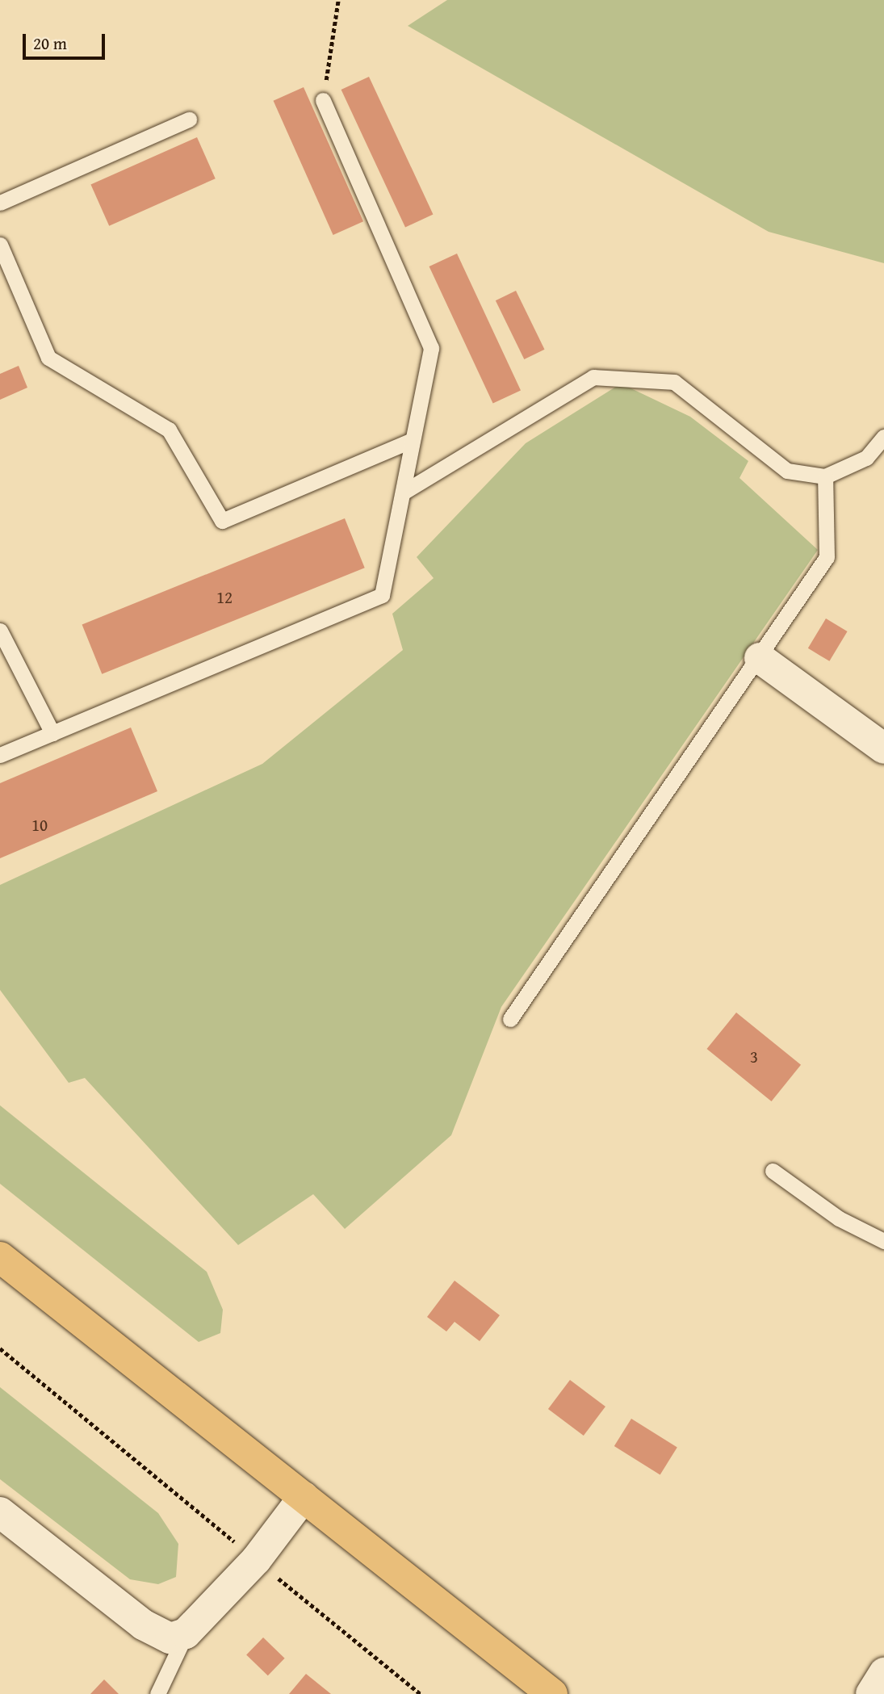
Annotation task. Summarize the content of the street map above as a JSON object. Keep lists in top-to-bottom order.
{
  "house_numbers": ["12", "10", "3"],
  "scale_bar": "20 m"
}
